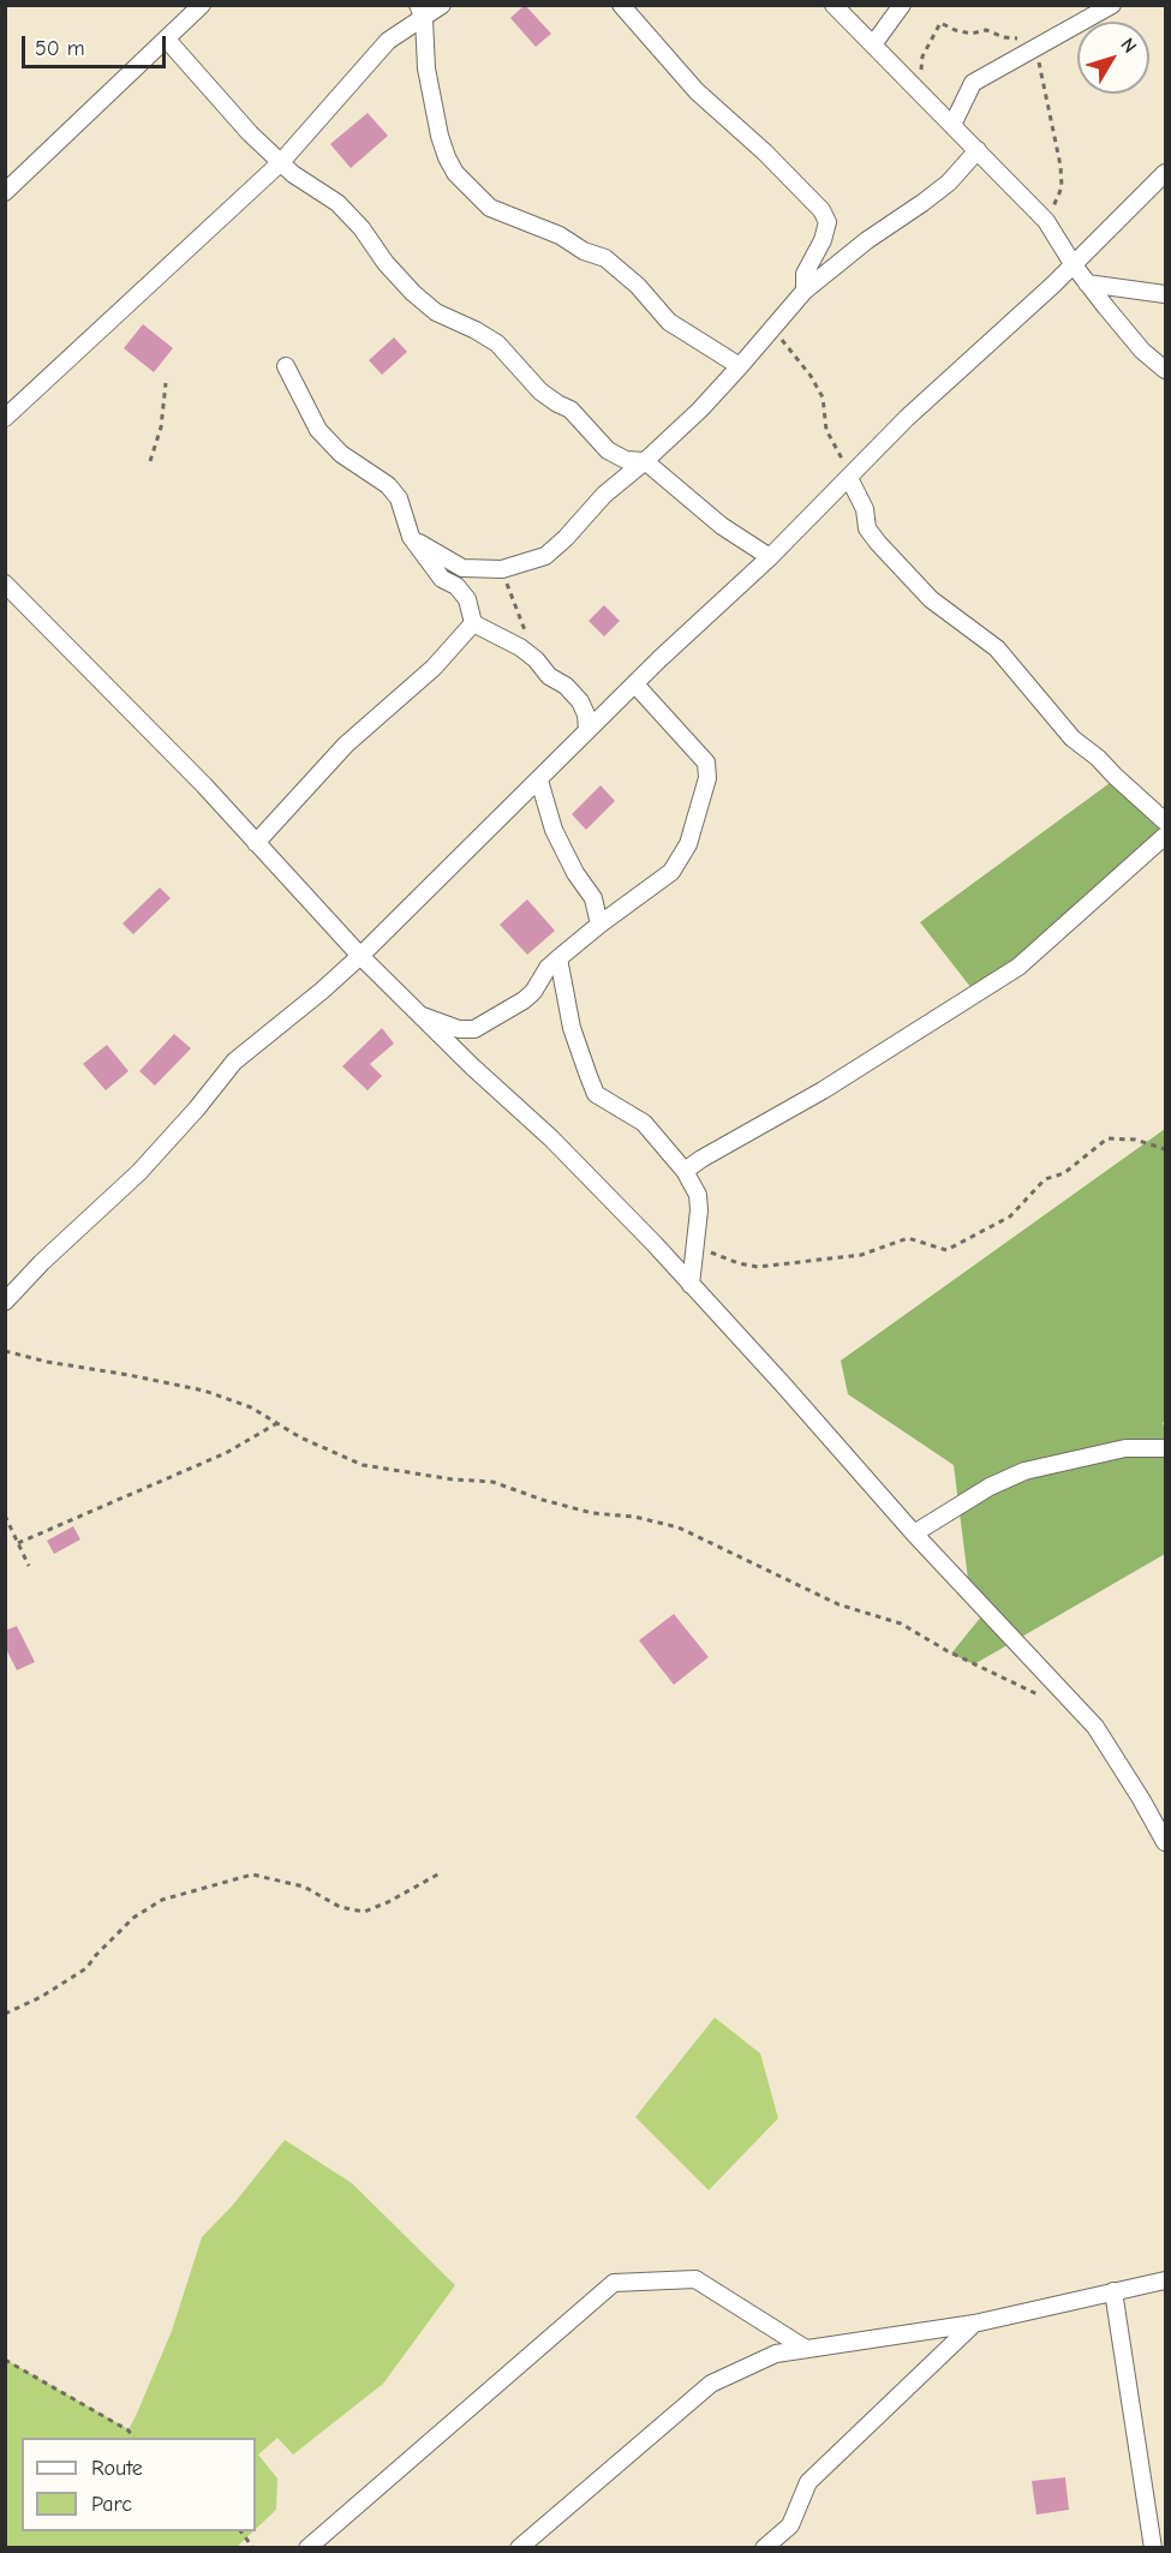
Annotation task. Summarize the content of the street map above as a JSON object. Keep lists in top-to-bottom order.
{
  "legend": ["Route", "Parc"],
  "scale_bar": "50 m",
  "north": "top right"
}
